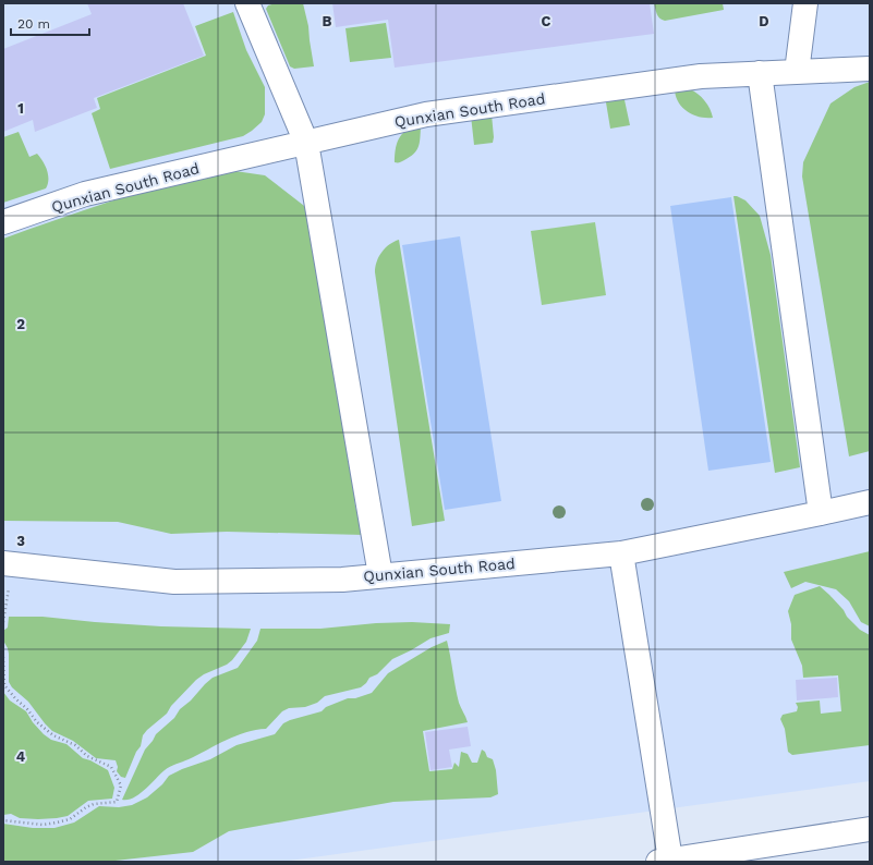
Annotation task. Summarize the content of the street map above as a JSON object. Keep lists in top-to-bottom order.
{
  "streets": {
    "street": ["Qunxian South Road"]
  },
  "scale_bar": "20 m",
  "grid": {
    "columns": ["B", "C", "D"],
    "rows": [
      "1",
      "2",
      "3",
      "4"
    ]
  }
}
